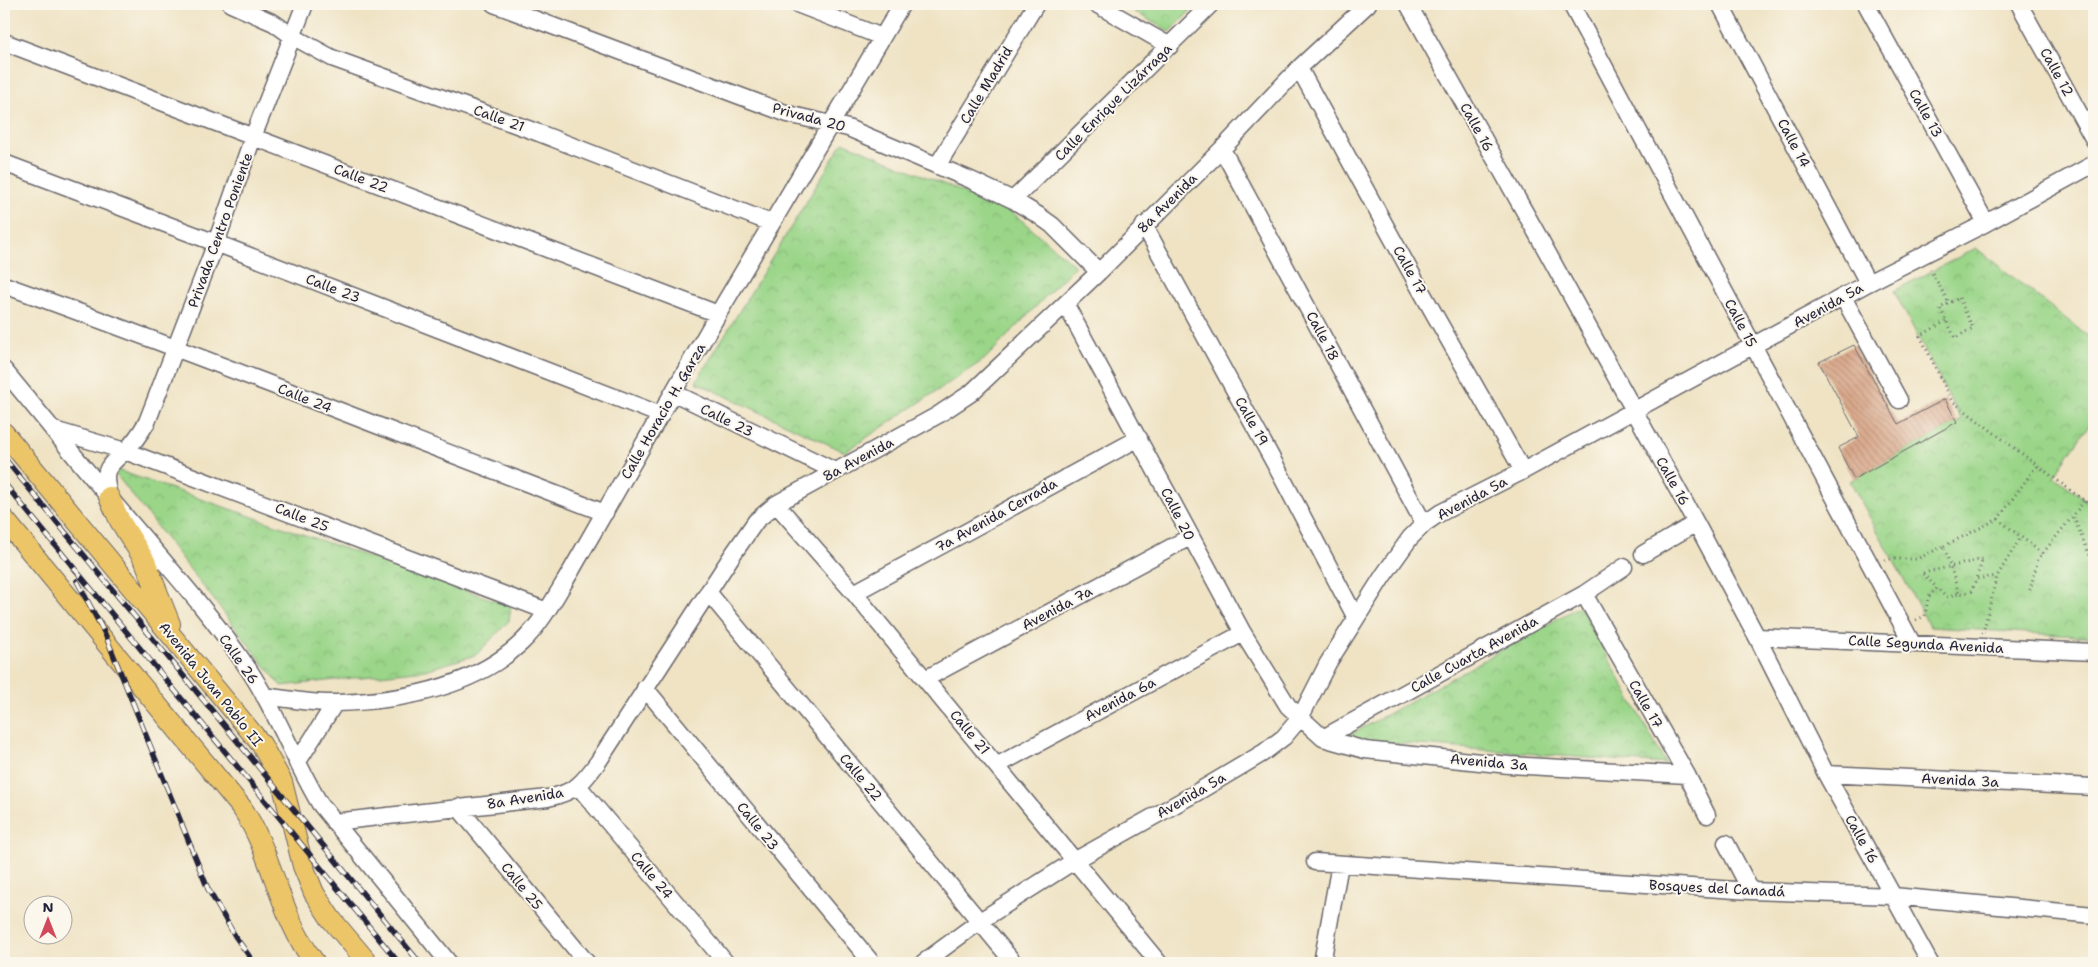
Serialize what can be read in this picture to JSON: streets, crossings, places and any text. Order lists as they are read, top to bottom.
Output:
{
  "streets": {
    "main road": ["Avenida Juan Pablo II"],
    "street": [
      "Calle 12",
      "Calle Madrid",
      "Calle Enrique Lizárraga",
      "Calle 13",
      "Privada 20",
      "Calle 21",
      "Calle 16",
      "Calle 14",
      "Calle 22",
      "8a Avenida",
      "Privada Centro Poniente",
      "Calle 17",
      "Calle 23",
      "Avenida 5a",
      "Calle 15",
      "Calle 18",
      "Calle 24",
      "Calle Horacio H. Garza",
      "Calle 19",
      "Calle 20",
      "7a Avenida Cerrada",
      "Calle 25",
      "Avenida 7a",
      "Calle Segunda Avenida",
      "Calle Cuarta Avenida",
      "Calle 26",
      "Avenida 6a",
      "Avenida 3a",
      "Bosques del Canadá"
    ]
  },
  "crossings": [
    ["Calle Madrid", "Privada 20"],
    ["Calle Enrique Lizárraga", "Privada 20"],
    ["Calle 13", "Avenida 5a"],
    ["Privada 20", "8a Avenida"],
    ["Privada 20", "Calle Horacio H. Garza"],
    ["Calle 21", "8a Avenida"],
    ["Calle 21", "Privada Centro Poniente"],
    ["Calle 21", "Avenida 5a"],
    ["Calle 21", "Calle Horacio H. Garza"],
    ["Calle 21", "7a Avenida Cerrada"],
    ["Calle 21", "Avenida 7a"],
    ["Calle 21", "Avenida 6a"],
    ["Calle 16", "Avenida 5a"],
    ["Calle 16", "Calle Segunda Avenida"],
    ["Calle 16", "Avenida 3a"],
    ["Calle 16", "Bosques del Canadá"],
    ["Calle 14", "Avenida 5a"],
    ["Calle 22", "8a Avenida"],
    ["Calle 22", "Privada Centro Poniente"],
    ["Calle 22", "Avenida 5a"],
    ["Calle 22", "Calle Horacio H. Garza"],
    ["8a Avenida", "Calle 17"],
    ["8a Avenida", "Calle 23"],
    ["8a Avenida", "Calle 18"],
    ["8a Avenida", "Calle 24"],
    ["8a Avenida", "Calle 19"],
    ["8a Avenida", "Calle 20"],
    ["8a Avenida", "Calle 25"],
    ["8a Avenida", "Calle 26"],
    ["Privada Centro Poniente", "Calle 23"],
    ["Privada Centro Poniente", "Calle 24"],
    ["Privada Centro Poniente", "Calle 25"],
    ["Privada Centro Poniente", "Calle 26"],
    ["Calle 17", "Avenida 5a"],
    ["Calle 17", "Calle Cuarta Avenida"],
    ["Calle 17", "Avenida 3a"],
    ["Calle 23", "Calle Horacio H. Garza"],
    ["Avenida 5a", "Calle 15"],
    ["Avenida 5a", "Calle 18"],
    ["Avenida 5a", "Calle 19"],
    ["Avenida 5a", "Calle 20"],
    ["Avenida 5a", "Avenida 3a"],
    ["Calle 15", "Calle Segunda Avenida"],
    ["Calle 24", "Calle Horacio H. Garza"],
    ["Calle Horacio H. Garza", "Calle 25"],
    ["Calle Horacio H. Garza", "Calle 26"],
    ["Calle 20", "7a Avenida Cerrada"],
    ["Calle 20", "Avenida 7a"],
    ["Calle 20", "Avenida 6a"],
    ["Calle 20", "Avenida 3a"],
    ["Calle 25", "Calle 26"],
    ["Calle Cuarta Avenida", "Avenida 3a"]
  ],
  "north": "top"
}
